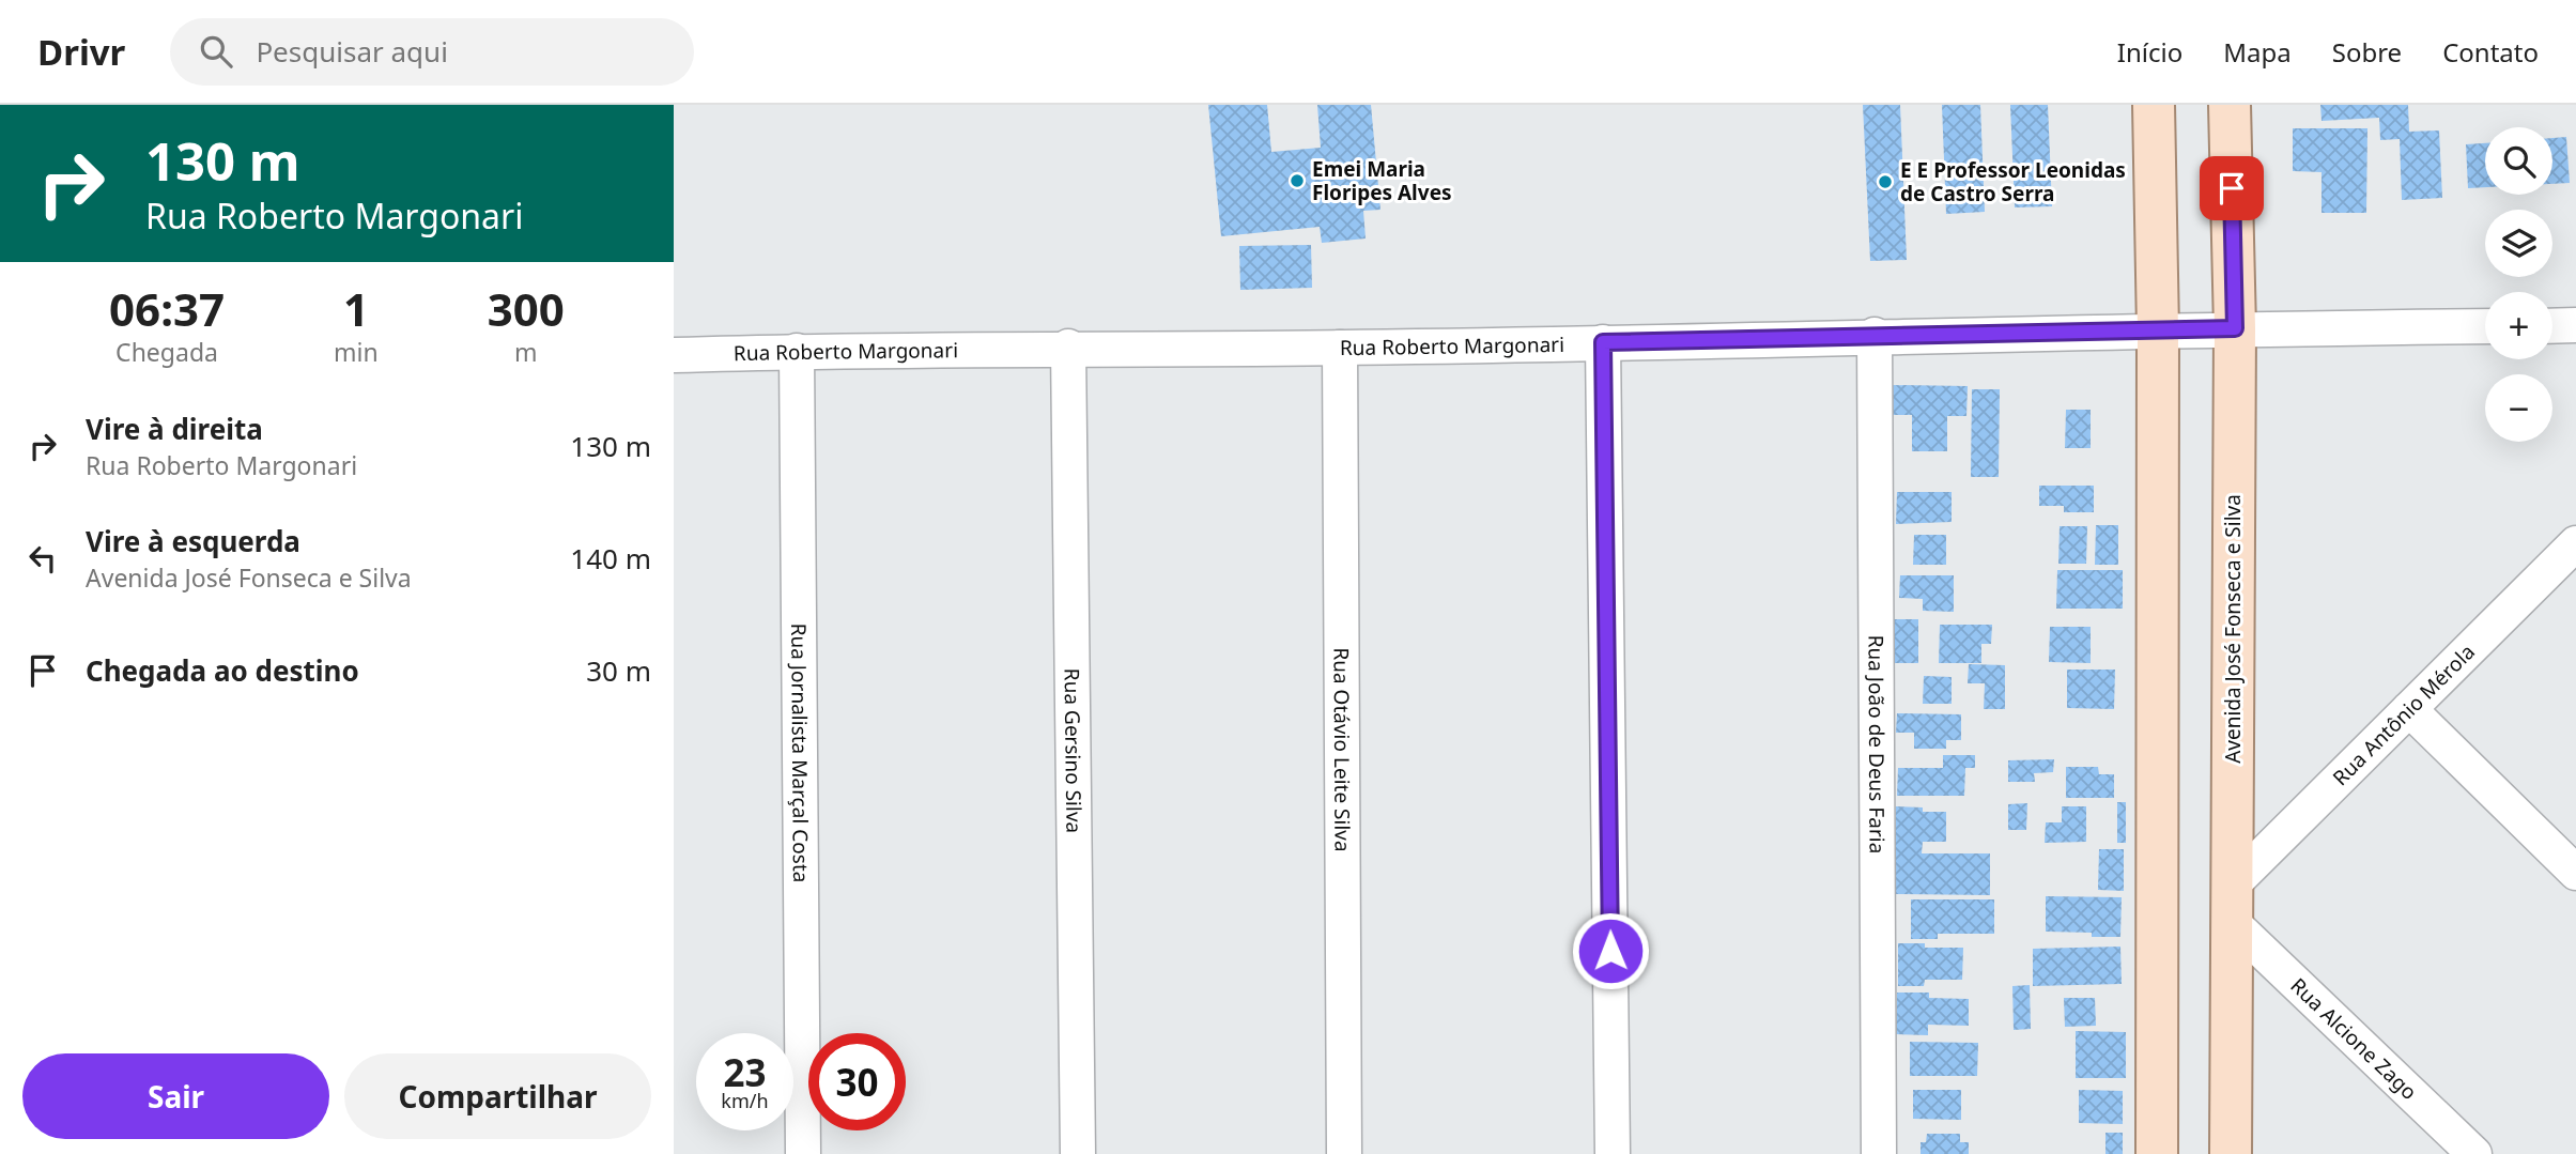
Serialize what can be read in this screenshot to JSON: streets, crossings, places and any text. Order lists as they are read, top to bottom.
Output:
{
  "streets": {
    "main road": ["Avenida José Fonseca e Silva"],
    "street": [
      "Rua Roberto Margonari",
      "Rua Antônio Mérola",
      "Rua João de Deus Faria",
      "Rua Gersino Silva",
      "Rua Otávio Leite Silva",
      "Rua Jornalista Marçal Costa",
      "Rua Alcione Zago"
    ]
  },
  "crossings": [
    ["Rua Roberto Margonari", "Avenida José Fonseca e Silva"],
    ["Rua Roberto Margonari", "Rua João de Deus Faria"],
    ["Rua Roberto Margonari", "Rua Gersino Silva"],
    ["Rua Roberto Margonari", "Rua Otávio Leite Silva"],
    ["Rua Roberto Margonari", "Rua Jornalista Marçal Costa"],
    ["Avenida José Fonseca e Silva", "Rua Antônio Mérola"],
    ["Avenida José Fonseca e Silva", "Rua Alcione Zago"],
    ["Rua Antônio Mérola", "Rua Alcione Zago"]
  ],
  "places": ["Emei Maria Floripes Alves", "E E Professor Leonidas de Castro Serra"],
  "page": {
    "header": "Drivr",
    "search": "Pesquisar aqui",
    "nav": [
      "Início",
      "Mapa",
      "Sobre",
      "Contato"
    ],
    "turn": ["130 m", "Rua Roberto Margonari"],
    "map_buttons": ["+", "−"],
    "eta": [
      "06:37",
      "Chegada",
      "1",
      "min",
      "300",
      "m"
    ],
    "list": [
      {
        "name": "Vire à direita",
        "note": "Rua Roberto Margonari",
        "value": "130 m"
      },
      {
        "name": "Vire à esquerda",
        "note": "Avenida José Fonseca e Silva",
        "value": "140 m"
      },
      {
        "name": "Chegada ao destino",
        "value": "30 m"
      }
    ],
    "speed": "23 km/h",
    "limit": "30",
    "buttons": ["Sair", "Compartilhar"]
  }
}
